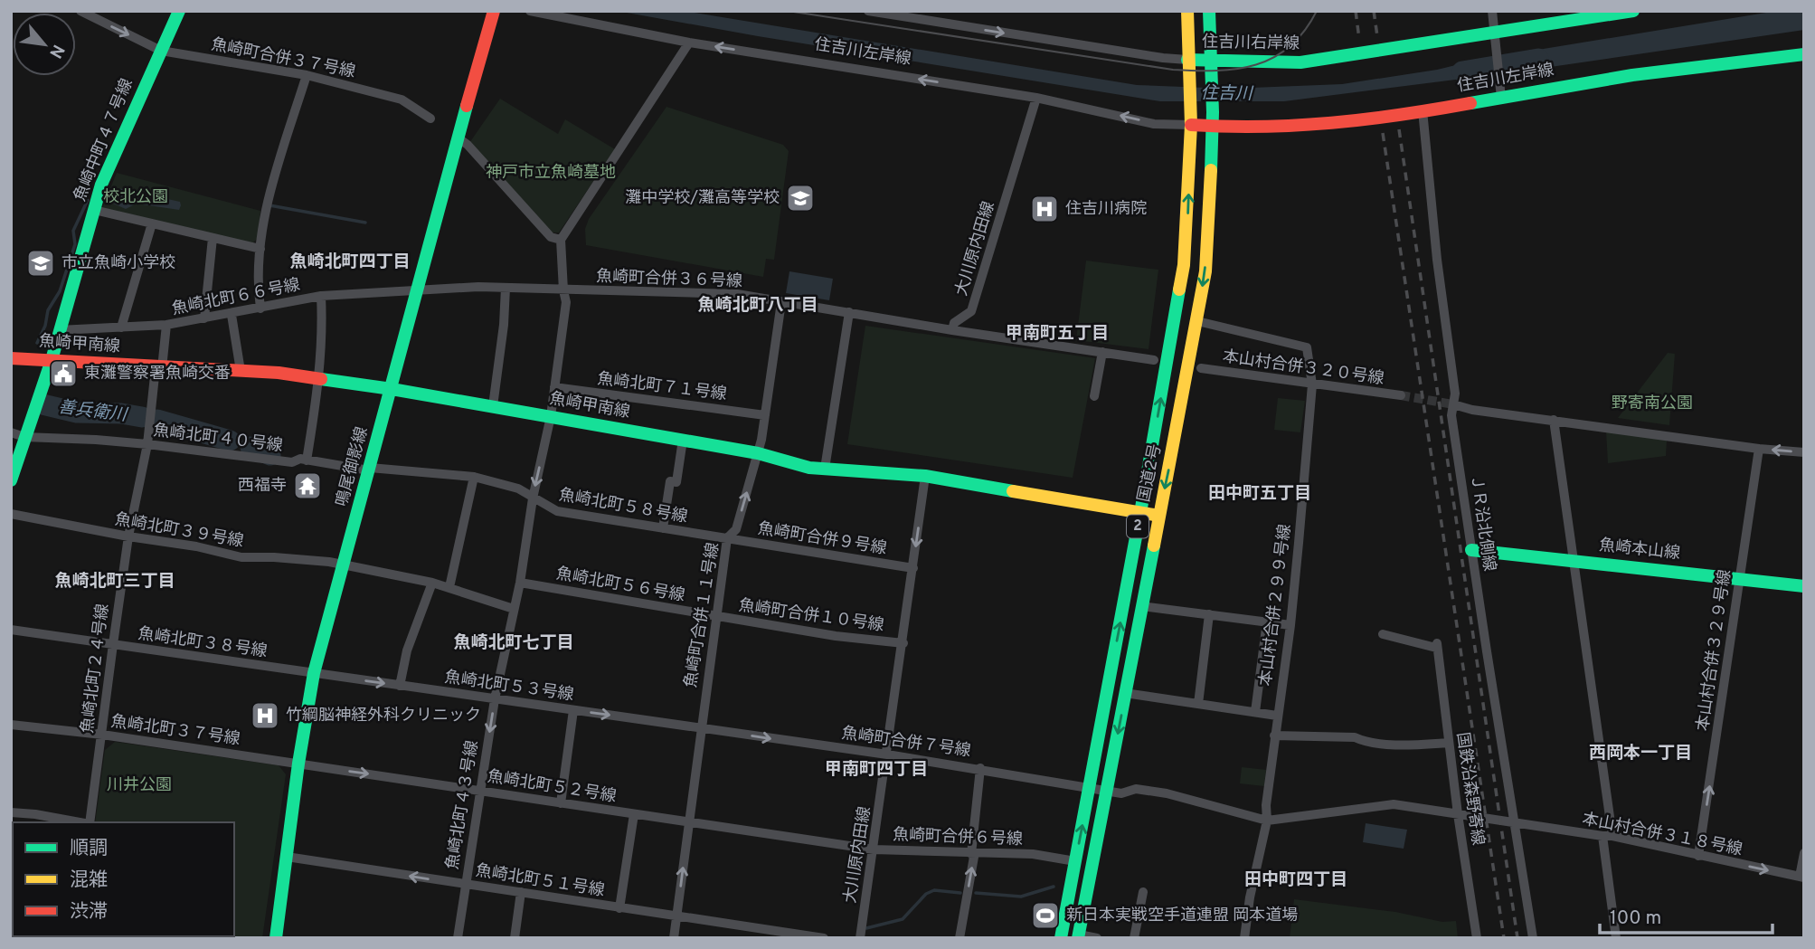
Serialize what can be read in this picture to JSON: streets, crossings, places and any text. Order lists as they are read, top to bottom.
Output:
{
  "streets": {
    "main road": [
      "住吉川右岸線",
      "住吉川左岸線",
      "魚崎中町４７号線",
      "魚崎甲南線",
      "鳴尾御影線",
      "国道2号",
      "2",
      "魚崎本山線"
    ],
    "street": [
      "魚崎町合併３７号線",
      "大川原内田線",
      "魚崎町合併３６号線",
      "魚崎北町６６号線",
      "本山村合併３２０号線",
      "魚崎北町７１号線",
      "魚崎北町４０号線",
      "魚崎北町５８号線",
      "ＪＲ沿北側線",
      "魚崎北町３９号線",
      "魚崎町合併９号線",
      "魚崎北町５６号線",
      "本山村合併２９９号線",
      "魚崎町合併１１号線",
      "魚崎町合併１０号線",
      "魚崎北町３８号線",
      "本山村合併３２９号線",
      "魚崎北町２４号線",
      "魚崎北町５３号線",
      "魚崎北町３７号線",
      "魚崎町合併７号線",
      "魚崎北町５２号線",
      "国鉄沿森野寄線",
      "魚崎北町４３号線",
      "本山村合併３１８号線",
      "魚崎町合併６号線",
      "魚崎北町５１号線"
    ]
  },
  "crossings": [
    ["住吉川右岸線", "国道2号"],
    ["住吉川左岸線", "大川原内田線"],
    ["住吉川左岸線", "国道2号"],
    ["住吉川左岸線", "ＪＲ沿北側線"],
    ["魚崎町合併３７号線", "魚崎中町４７号線"],
    ["魚崎中町４７号線", "魚崎北町６６号線"],
    ["魚崎中町４７号線", "魚崎甲南線"],
    ["魚崎中町４７号線", "魚崎北町４０号線"],
    ["大川原内田線", "魚崎甲南線"],
    ["大川原内田線", "魚崎町合併９号線"],
    ["大川原内田線", "魚崎町合併１０号線"],
    ["大川原内田線", "魚崎町合併７号線"],
    ["大川原内田線", "魚崎町合併６号線"],
    ["魚崎町合併３６号線", "魚崎北町６６号線"],
    ["魚崎町合併３６号線", "魚崎町合併１１号線"],
    ["魚崎町合併３６号線", "魚崎北町４３号線"],
    ["魚崎北町６６号線", "鳴尾御影線"],
    ["魚崎北町６６号線", "魚崎北町２４号線"],
    ["魚崎甲南線", "鳴尾御影線"],
    ["魚崎甲南線", "国道2号"],
    ["魚崎甲南線", "魚崎町合併１１号線"],
    ["魚崎甲南線", "魚崎北町２４号線"],
    ["魚崎甲南線", "魚崎北町４３号線"],
    ["本山村合併３２０号線", "本山村合併２９９号線"],
    ["魚崎北町７１号線", "魚崎町合併１１号線"],
    ["魚崎北町７１号線", "魚崎北町４３号線"],
    ["魚崎北町４０号線", "鳴尾御影線"],
    ["魚崎北町４０号線", "魚崎北町５８号線"],
    ["魚崎北町４０号線", "魚崎北町２４号線"],
    ["鳴尾御影線", "魚崎北町５８号線"],
    ["鳴尾御影線", "魚崎北町３９号線"],
    ["鳴尾御影線", "魚崎北町３８号線"],
    ["鳴尾御影線", "魚崎北町５３号線"],
    ["鳴尾御影線", "魚崎北町３７号線"],
    ["鳴尾御影線", "魚崎北町５２号線"],
    ["鳴尾御影線", "魚崎北町５１号線"],
    ["国道2号", "本山村合併２９９号線"],
    ["国道2号", "魚崎町合併７号線"],
    ["国道2号", "魚崎町合併６号線"],
    ["魚崎北町５８号線", "魚崎町合併９号線"],
    ["魚崎北町５８号線", "魚崎町合併１１号線"],
    ["魚崎北町５８号線", "魚崎北町４３号線"],
    ["ＪＲ沿北側線", "魚崎本山線"],
    ["ＪＲ沿北側線", "本山村合併３１８号線"],
    ["魚崎北町３９号線", "魚崎北町２４号線"],
    ["魚崎北町３９号線", "魚崎北町４３号線"],
    ["魚崎町合併９号線", "魚崎町合併１１号線"],
    ["魚崎本山線", "本山村合併３２９号線"],
    ["魚崎北町５６号線", "魚崎町合併１１号線"],
    ["魚崎北町５６号線", "魚崎町合併１０号線"],
    ["魚崎北町５６号線", "魚崎北町４３号線"],
    ["本山村合併２９９号線", "魚崎町合併７号線"],
    ["本山村合併２９９号線", "本山村合併３１８号線"],
    ["魚崎町合併１１号線", "魚崎町合併１０号線"],
    ["魚崎町合併１１号線", "魚崎北町５３号線"],
    ["魚崎町合併１１号線", "魚崎町合併７号線"],
    ["魚崎町合併１１号線", "魚崎北町５２号線"],
    ["魚崎町合併１１号線", "魚崎町合併６号線"],
    ["魚崎町合併１１号線", "魚崎北町５１号線"],
    ["魚崎北町３８号線", "魚崎北町２４号線"],
    ["魚崎北町３８号線", "魚崎北町５３号線"],
    ["本山村合併３２９号線", "本山村合併３１８号線"],
    ["魚崎北町２４号線", "魚崎北町３７号線"],
    ["魚崎北町５３号線", "魚崎町合併７号線"],
    ["魚崎北町５３号線", "魚崎北町４３号線"],
    ["魚崎北町３７号線", "魚崎北町５２号線"],
    ["魚崎町合併７号線", "本山村合併３１８号線"],
    ["魚崎北町５２号線", "魚崎北町４３号線"],
    ["魚崎北町５２号線", "魚崎町合併６号線"],
    ["国鉄沿森野寄線", "本山村合併３１８号線"],
    ["魚崎北町４３号線", "魚崎北町５１号線"]
  ],
  "one_way": [
    "住吉川右岸線",
    "住吉川左岸線",
    "本山村合併３２９号線",
    "魚崎北町５３号線",
    "魚崎北町５２号線"
  ],
  "districts": [
    "魚崎北町四丁目",
    "魚崎北町八丁目",
    "甲南町五丁目",
    "田中町五丁目",
    "魚崎北町三丁目",
    "魚崎北町七丁目",
    "西岡本一丁目",
    "甲南町四丁目",
    "田中町四丁目"
  ],
  "water": ["住吉川", "善兵衛川"],
  "parks": [
    "神戸市立魚崎墓地",
    "校北公園",
    "野寄南公園",
    "川井公園"
  ],
  "places": {
    "school or university": ["灘中学校/灘高等学校", "市立魚崎小学校"],
    "hospital": ["住吉川病院", "竹綱脳神経外科クリニック"],
    "public building": ["東灘警察署魚崎交番"],
    "temple": ["西福寺"],
    "sports": ["新日本実戦空手道連盟 岡本道場"]
  },
  "legend": ["順調", "混雑", "渋滞"],
  "scale_bar": "100 m",
  "north": "bottom right"
}
